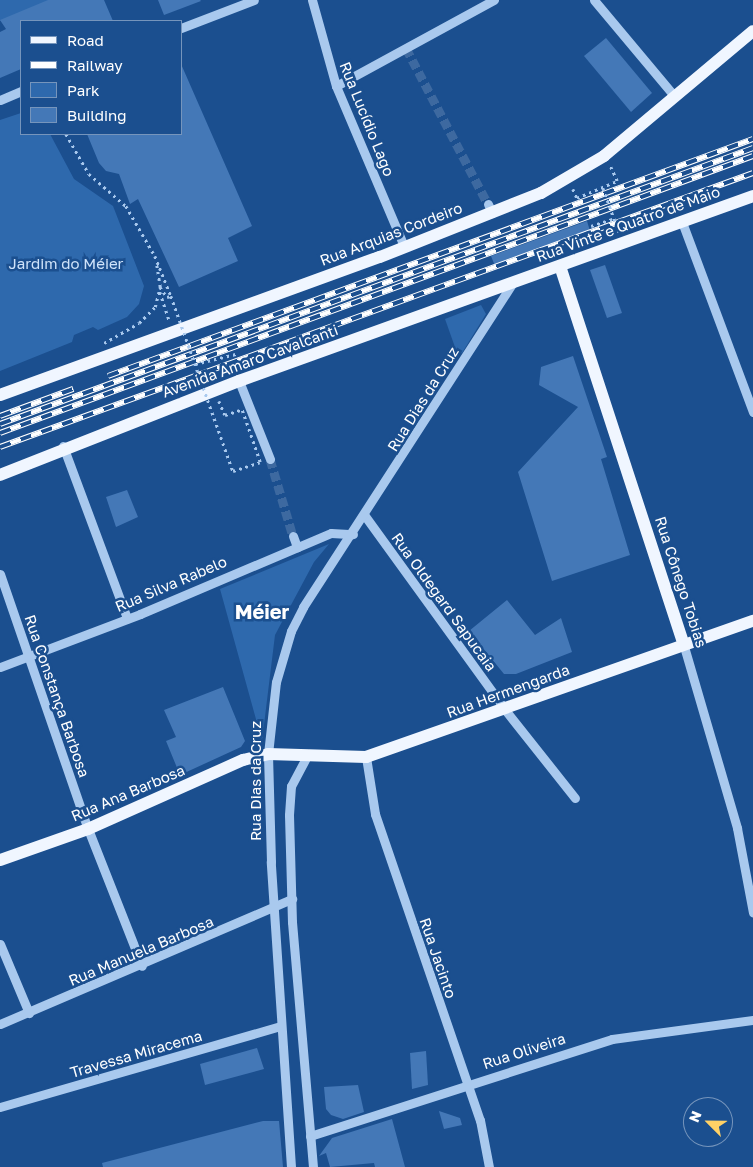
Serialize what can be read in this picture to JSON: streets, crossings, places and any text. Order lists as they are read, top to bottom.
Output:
{
  "streets": {
    "main road": [
      "Rua Vinte e Quatro de Maio",
      "Rua Arquias Cordeiro",
      "Avenida Amaro Cavalcanti",
      "Rua Cônego Tobias",
      "Rua Hermengarda",
      "Rua Ana Barbosa"
    ],
    "street": [
      "Rua Lucídio Lago",
      "Rua Dias da Cruz",
      "Rua Silva Rabelo",
      "Rua Oldegard Sapucaia",
      "Rua Constança Barbosa",
      "Rua Manuela Barbosa",
      "Rua Jacinto",
      "Rua Oliveira",
      "Travessa Miracema"
    ]
  },
  "crossings": [
    ["Rua Lucídio Lago", "Rua Arquias Cordeiro"],
    ["Rua Vinte e Quatro de Maio", "Avenida Amaro Cavalcanti"],
    ["Rua Vinte e Quatro de Maio", "Rua Dias da Cruz"],
    ["Rua Vinte e Quatro de Maio", "Rua Cônego Tobias"],
    ["Avenida Amaro Cavalcanti", "Rua Dias da Cruz"],
    ["Rua Dias da Cruz", "Rua Silva Rabelo"],
    ["Rua Dias da Cruz", "Rua Oldegard Sapucaia"],
    ["Rua Dias da Cruz", "Rua Hermengarda"],
    ["Rua Dias da Cruz", "Rua Ana Barbosa"],
    ["Rua Dias da Cruz", "Rua Manuela Barbosa"],
    ["Rua Dias da Cruz", "Travessa Miracema"],
    ["Rua Cônego Tobias", "Rua Hermengarda"],
    ["Rua Silva Rabelo", "Rua Constança Barbosa"],
    ["Rua Oldegard Sapucaia", "Rua Hermengarda"],
    ["Rua Hermengarda", "Rua Ana Barbosa"],
    ["Rua Hermengarda", "Rua Jacinto"],
    ["Rua Constança Barbosa", "Rua Ana Barbosa"],
    ["Rua Constança Barbosa", "Rua Manuela Barbosa"],
    ["Rua Jacinto", "Rua Oliveira"]
  ],
  "districts": ["Méier"],
  "parks": ["Jardim do Méier"],
  "legend": [
    "Road",
    "Railway",
    "Park",
    "Building"
  ],
  "north": "top left"
}
